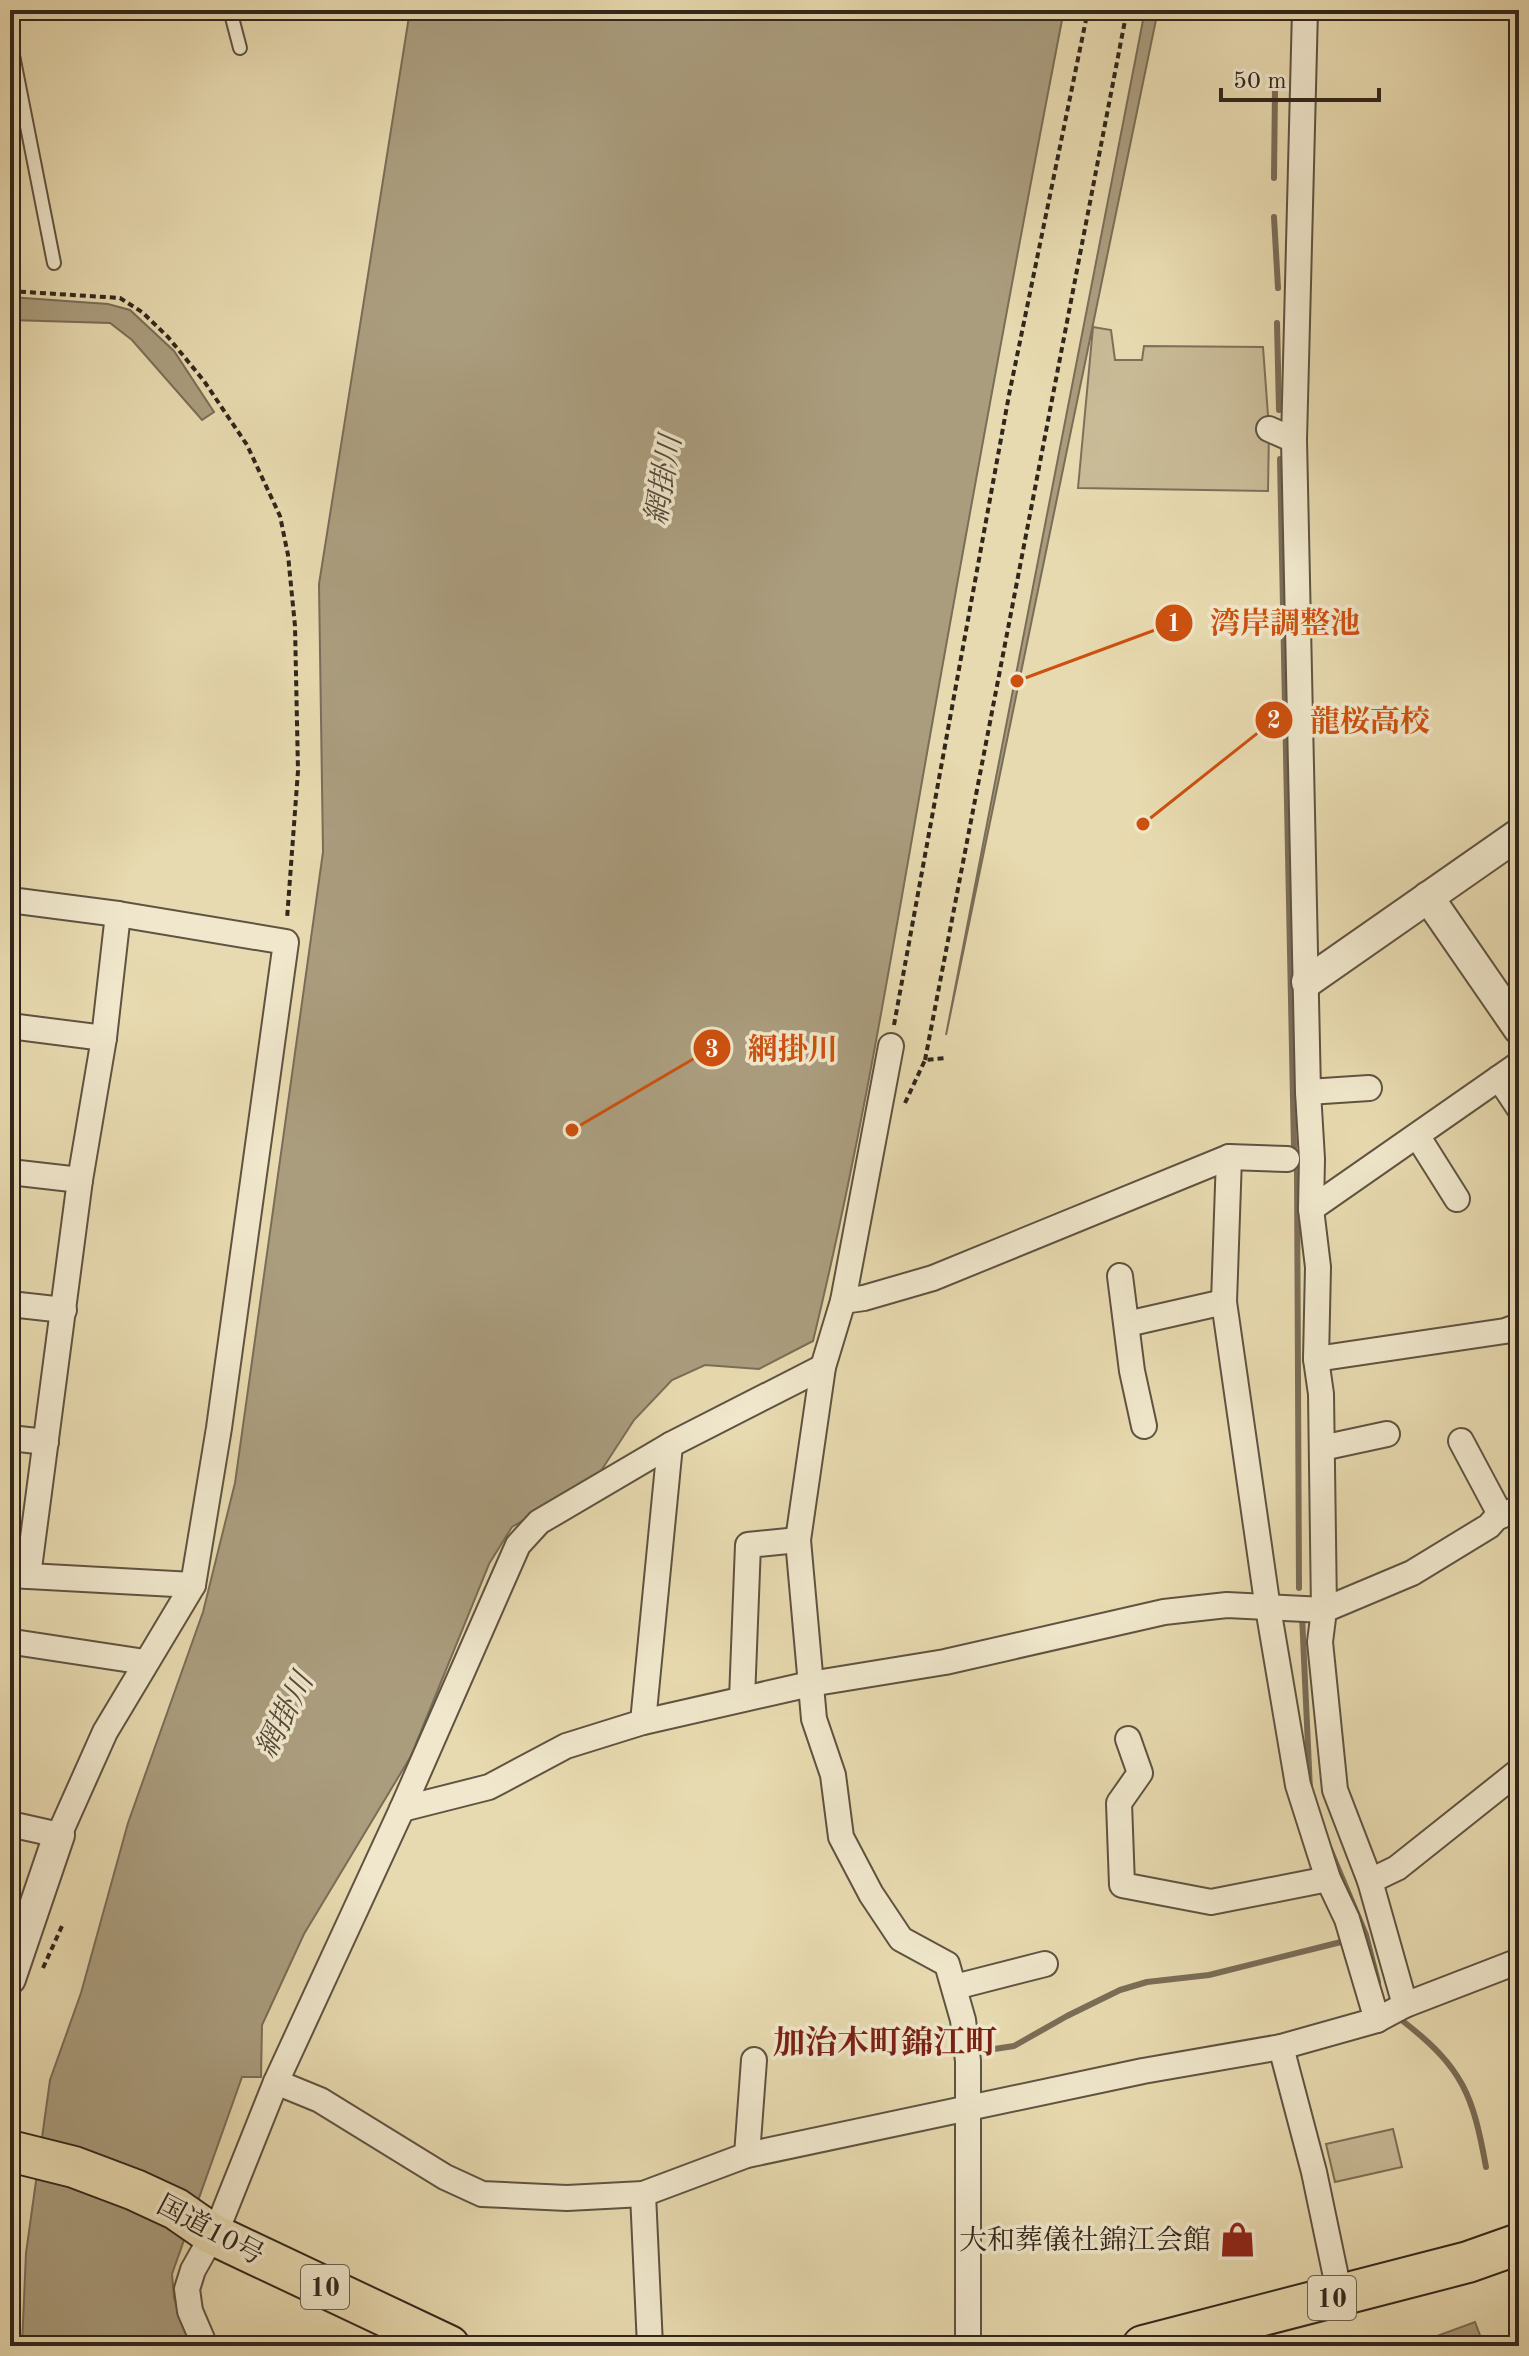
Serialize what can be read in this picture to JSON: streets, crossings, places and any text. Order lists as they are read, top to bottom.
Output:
{
  "streets": {
    "highway": ["国道10号", "10"]
  },
  "districts": ["加治木町錦江町"],
  "water": ["網掛川"],
  "places": {
    "other": ["湾岸調整池", "龍桜高校", "網掛川"],
    "shop": ["大和葬儀社錦江会館"]
  },
  "scale_bar": "50 m"
}
